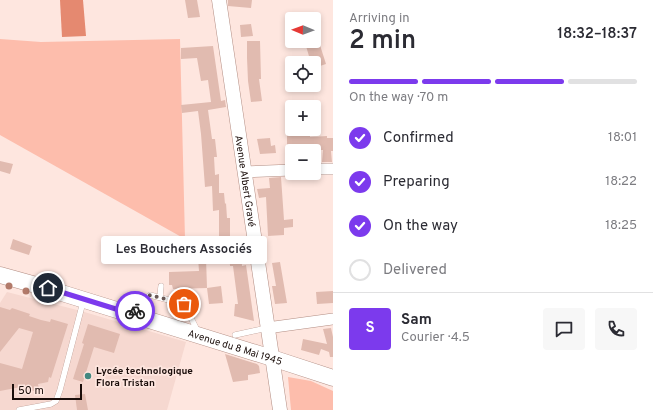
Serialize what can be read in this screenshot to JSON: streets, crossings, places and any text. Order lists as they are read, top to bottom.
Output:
{
  "streets": {
    "main road": ["Avenue du 8 Mai 1945"],
    "street": ["Avenue Albert Gravé"]
  },
  "crossings": [
    ["Avenue Albert Gravé", "Avenue du 8 Mai 1945"]
  ],
  "places": ["Les Bouchers Associés", "Lycée technologique Flora Tristan"],
  "scale_bar": "50 m",
  "north": "left",
  "page": {
    "heading": ["2 min", "Arriving in", "18:32–18:37"],
    "panel": ["Sam", "Courier · 4.5"],
    "map_buttons": ["+", "−"],
    "bar": "On the way · 70 m",
    "list": [
      ["Confirmed", "18:01"],
      ["Preparing", "18:22"],
      ["On the way", "18:25"],
      "Delivered"
    ],
    "bubble": "Les Bouchers Associés",
    "round": "S",
    "scale": "50 m"
  }
}
